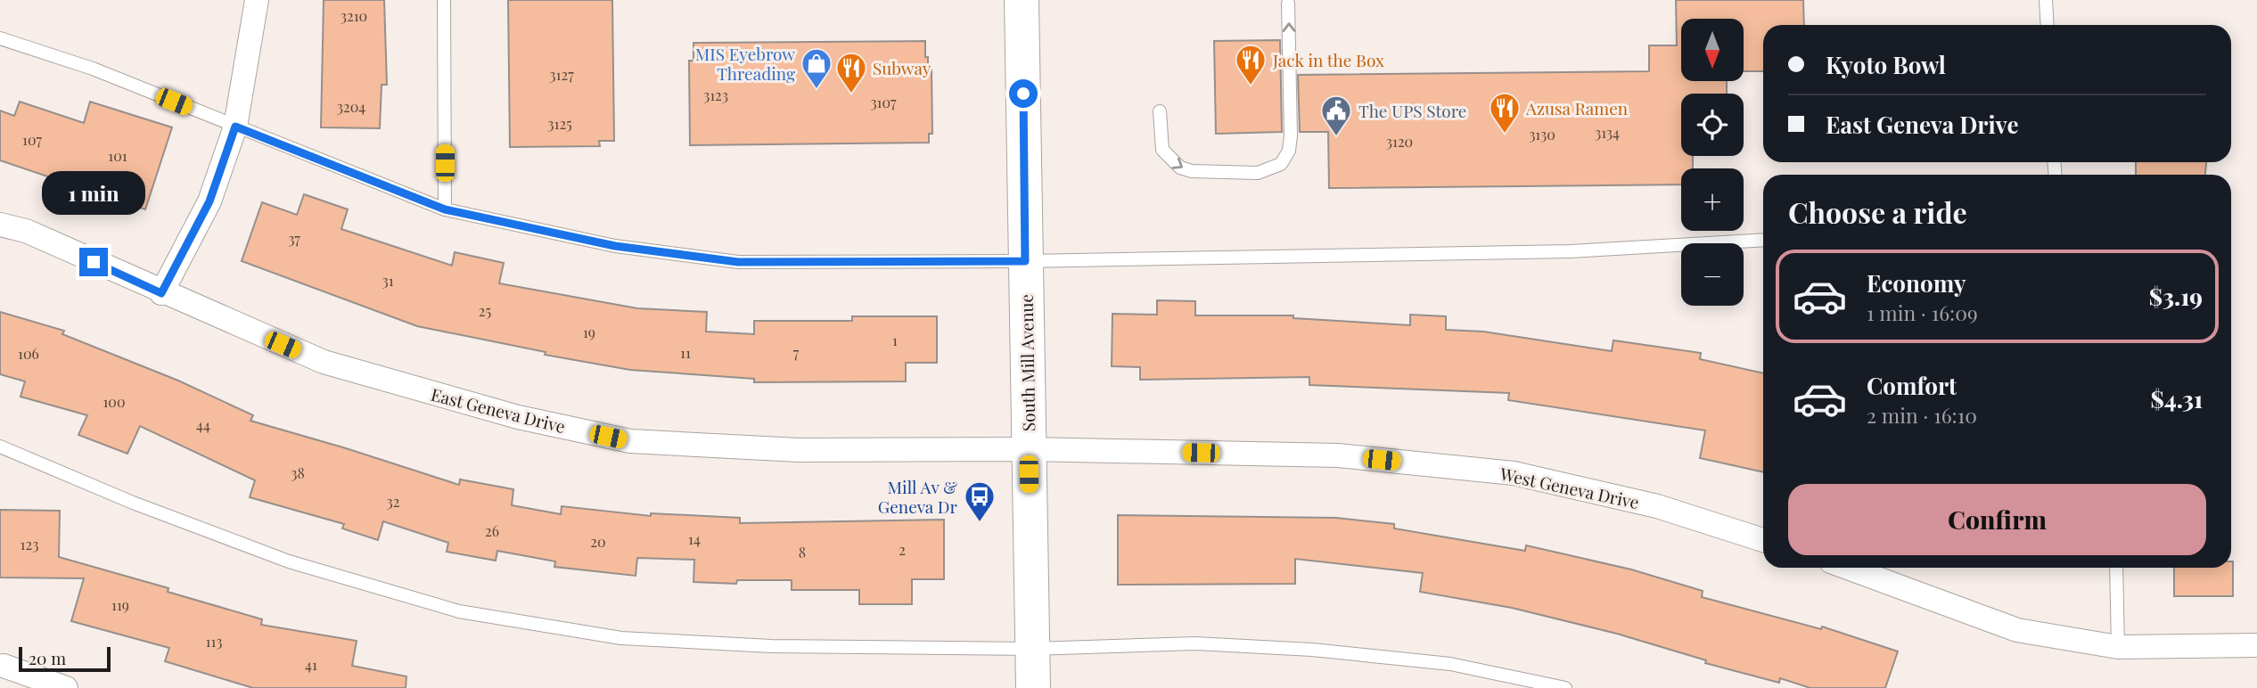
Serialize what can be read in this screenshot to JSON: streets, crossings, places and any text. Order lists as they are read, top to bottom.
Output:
{
  "streets": {
    "main road": ["South Mill Avenue"],
    "street": ["East Geneva Drive", "West Geneva Drive"]
  },
  "crossings": [
    ["South Mill Avenue", "East Geneva Drive"],
    ["South Mill Avenue", "West Geneva Drive"],
    ["East Geneva Drive", "West Geneva Drive"]
  ],
  "places": {
    "restaurant": ["Jack in the Box", "Subway", "Azusa Ramen"],
    "shop": ["MIS Eyebrow Threading"],
    "public building": ["The UPS Store"],
    "bus stop": ["Mill Av & Geneva Dr"]
  },
  "house_numbers": [
    "3210",
    "3127",
    "3123",
    "3107",
    "3204",
    "3125",
    "3134",
    "3130",
    "107",
    "3120",
    "101",
    "37",
    "31",
    "25",
    "19",
    "1",
    "11",
    "7",
    "106",
    "100",
    "44",
    "38",
    "32",
    "26",
    "14",
    "20",
    "123",
    "2",
    "8",
    "119",
    "113",
    "41"
  ],
  "scale_bar": "20 m",
  "north": "bottom",
  "page": {
    "map_buttons": ["+", "−"],
    "banner": ["Kyoto Bowl", "East Geneva Drive"],
    "bubble": "1 min",
    "heading": "Choose a ride",
    "list": [
      {
        "name": "Economy",
        "note": "1 min · 16:09",
        "value": "$3.19"
      },
      {
        "name": "Comfort",
        "note": "2 min · 16:10",
        "value": "$4.31"
      }
    ],
    "buttons": "Confirm",
    "scale": "20 m"
  }
}
